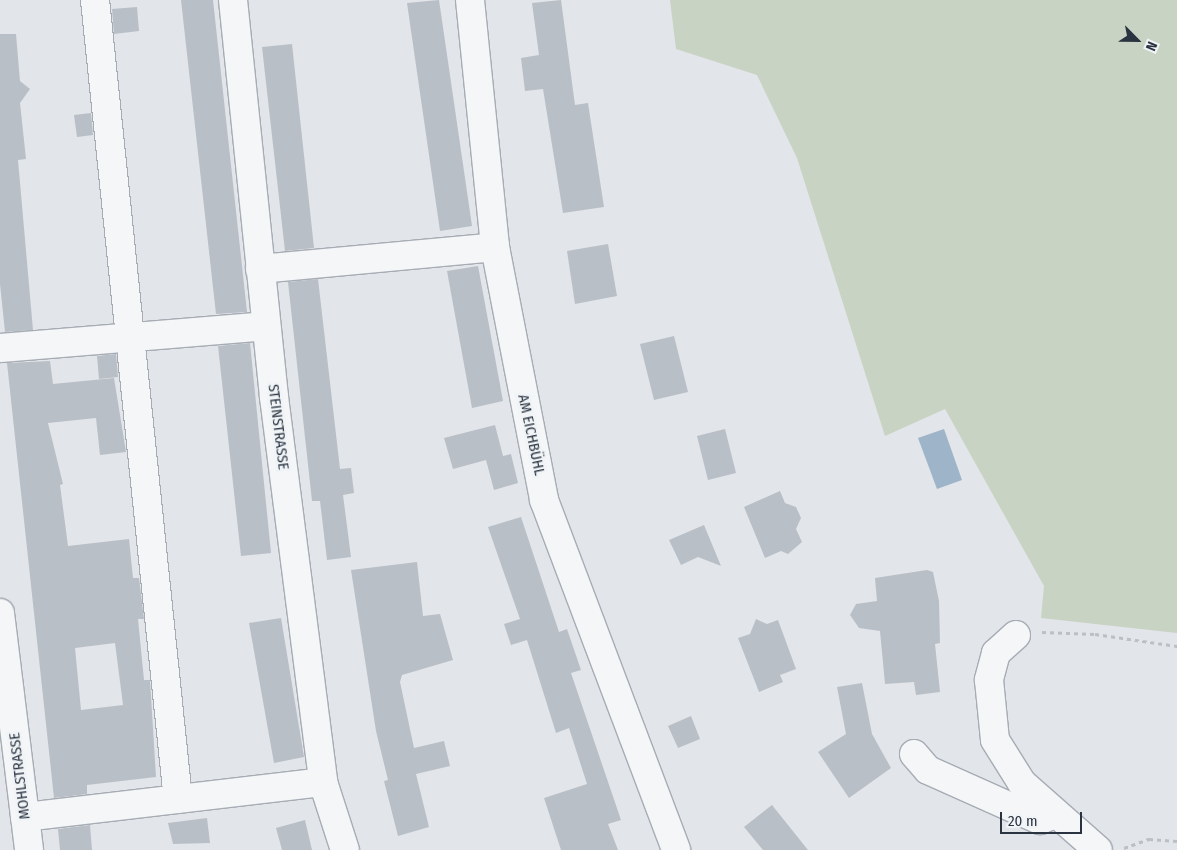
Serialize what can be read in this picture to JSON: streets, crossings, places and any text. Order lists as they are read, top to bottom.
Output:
{
  "streets": {
    "street": ["STEINSTRASSE", "AM EICHBÜHL", "MOHLSTRASSE"]
  },
  "scale_bar": "20 m",
  "north": "bottom right"
}
